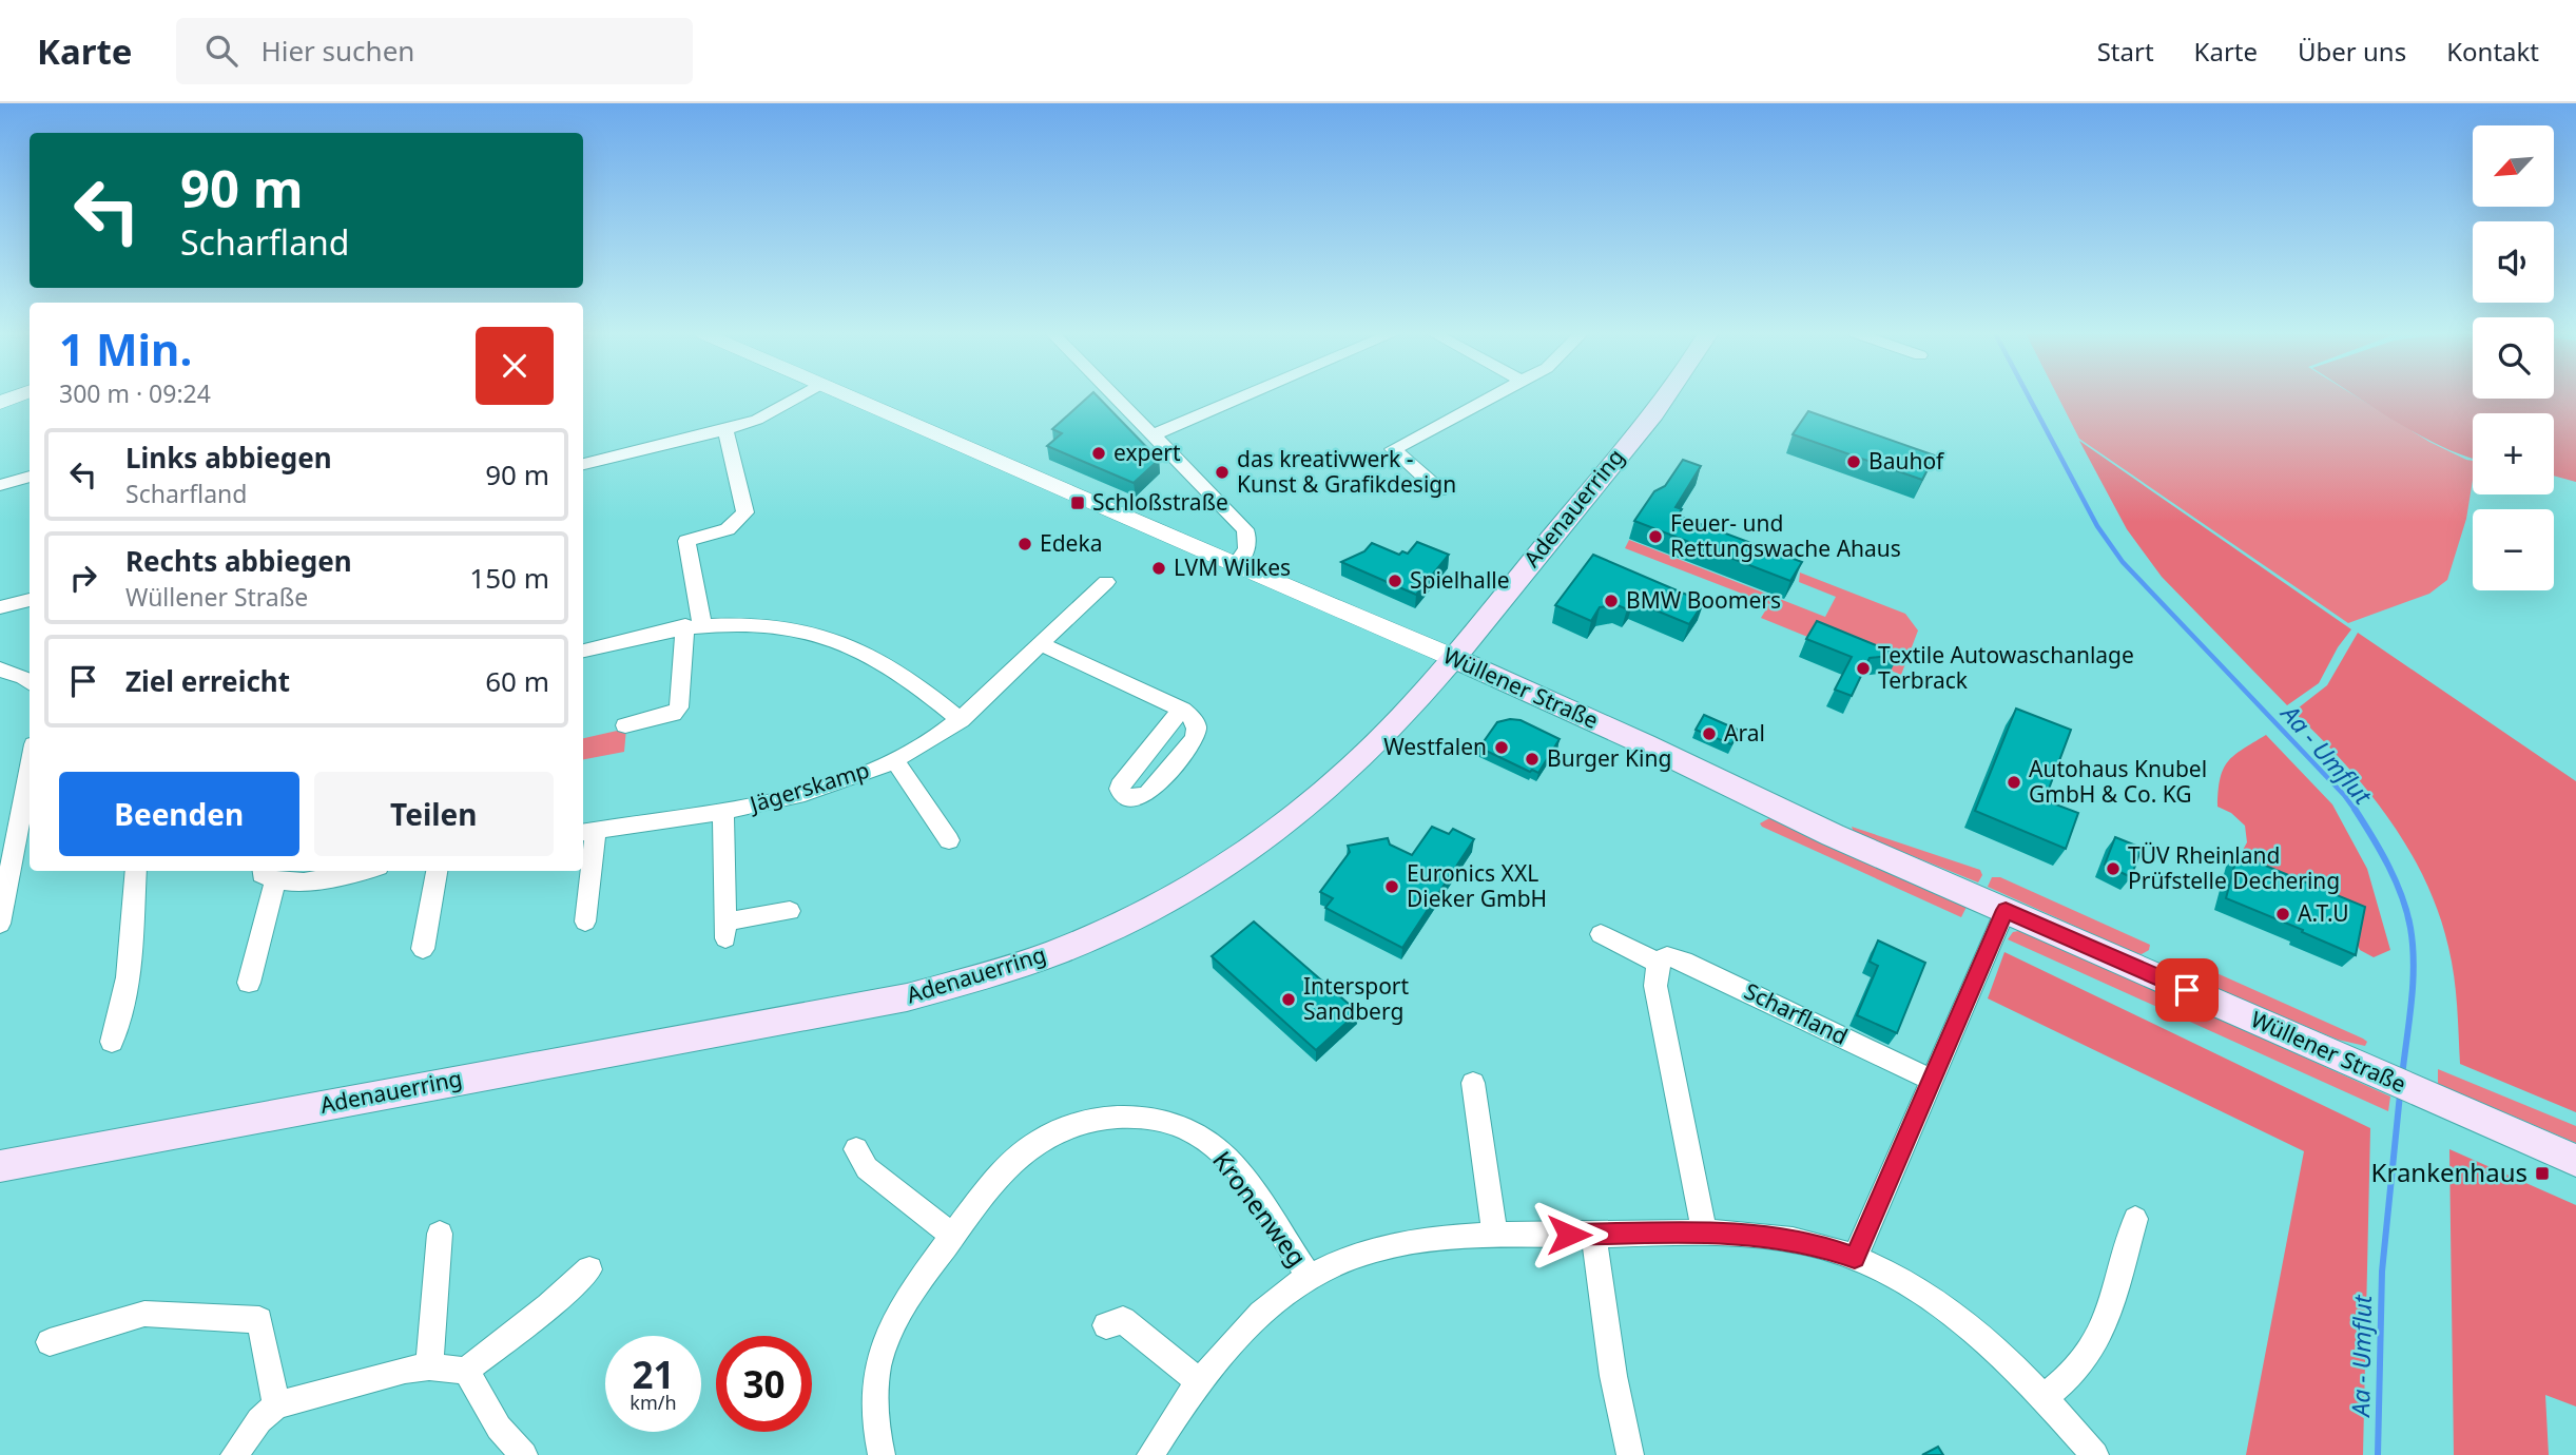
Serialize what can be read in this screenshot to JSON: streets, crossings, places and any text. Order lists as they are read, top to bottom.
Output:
{
  "streets": {
    "main road": ["Adenauerring", "Wüllener Straße"],
    "street": ["Jägerskamp", "Scharfland", "Kronenweg"]
  },
  "crossings": [
    ["Adenauerring", "Wüllener Straße"]
  ],
  "water": ["Aa - Umflut"],
  "places": {
    "other": [
      "expert",
      "Bauhof",
      "das kreativwerk - Kunst & Grafikdesign",
      "Feuer- und Rettungswache Ahaus",
      "Edeka",
      "LVM Wilkes",
      "Spielhalle",
      "BMW Boomers",
      "Textile Autowaschanlage Terbrack",
      "Aral",
      "Westfalen",
      "Burger King",
      "Autohaus Knubel GmbH & Co. KG",
      "TÜV Rheinland Prüfstelle Dechering",
      "Euronics XXL Dieker GmbH",
      "A.T.U",
      "Intersport Sandberg"
    ],
    "transit": ["Schloßstraße", "Krankenhaus"]
  },
  "north": "bottom left",
  "page": {
    "header": "Karte",
    "search": "Hier suchen",
    "nav": [
      "Start",
      "Karte",
      "Über uns",
      "Kontakt"
    ],
    "map_buttons": ["+", "−"],
    "turn": ["90 m", "Scharfland"],
    "heading": ["1 Min.", "300 m · 09:24"],
    "list": [
      {
        "name": "Links abbiegen",
        "note": "Scharfland",
        "value": "90 m"
      },
      {
        "name": "Rechts abbiegen",
        "note": "Wüllener Straße",
        "value": "150 m"
      },
      {
        "name": "Ziel erreicht",
        "value": "60 m"
      }
    ],
    "buttons": ["Beenden", "Teilen"],
    "speed": "21 km/h",
    "limit": "30"
  }
}
